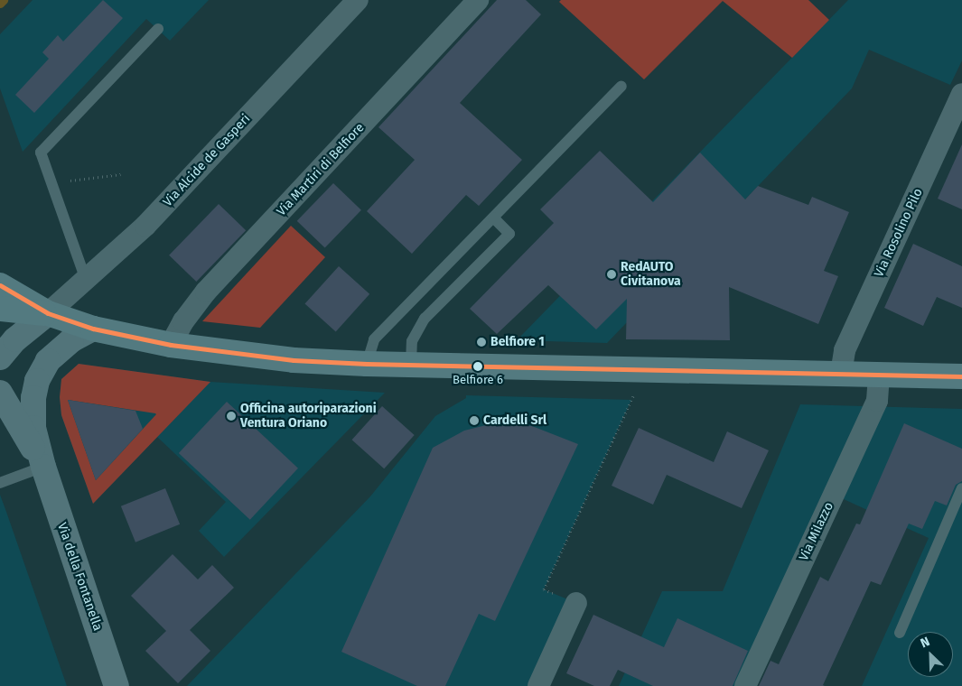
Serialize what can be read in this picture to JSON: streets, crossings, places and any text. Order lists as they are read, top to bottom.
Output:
{
  "streets": {
    "street": [
      "Via Alcide de Gasperi",
      "Via Martiri di Belfiore",
      "Via Rosolino Pilo",
      "Via Milazzo",
      "Via della Fontanella"
    ]
  },
  "places": [
    "RedAUTO Civitanova",
    "Belfiore 1",
    "Belfiore 6",
    "Officina autoriparazioni Ventura Oriano",
    "Cardelli Srl"
  ],
  "north": "top left"
}
